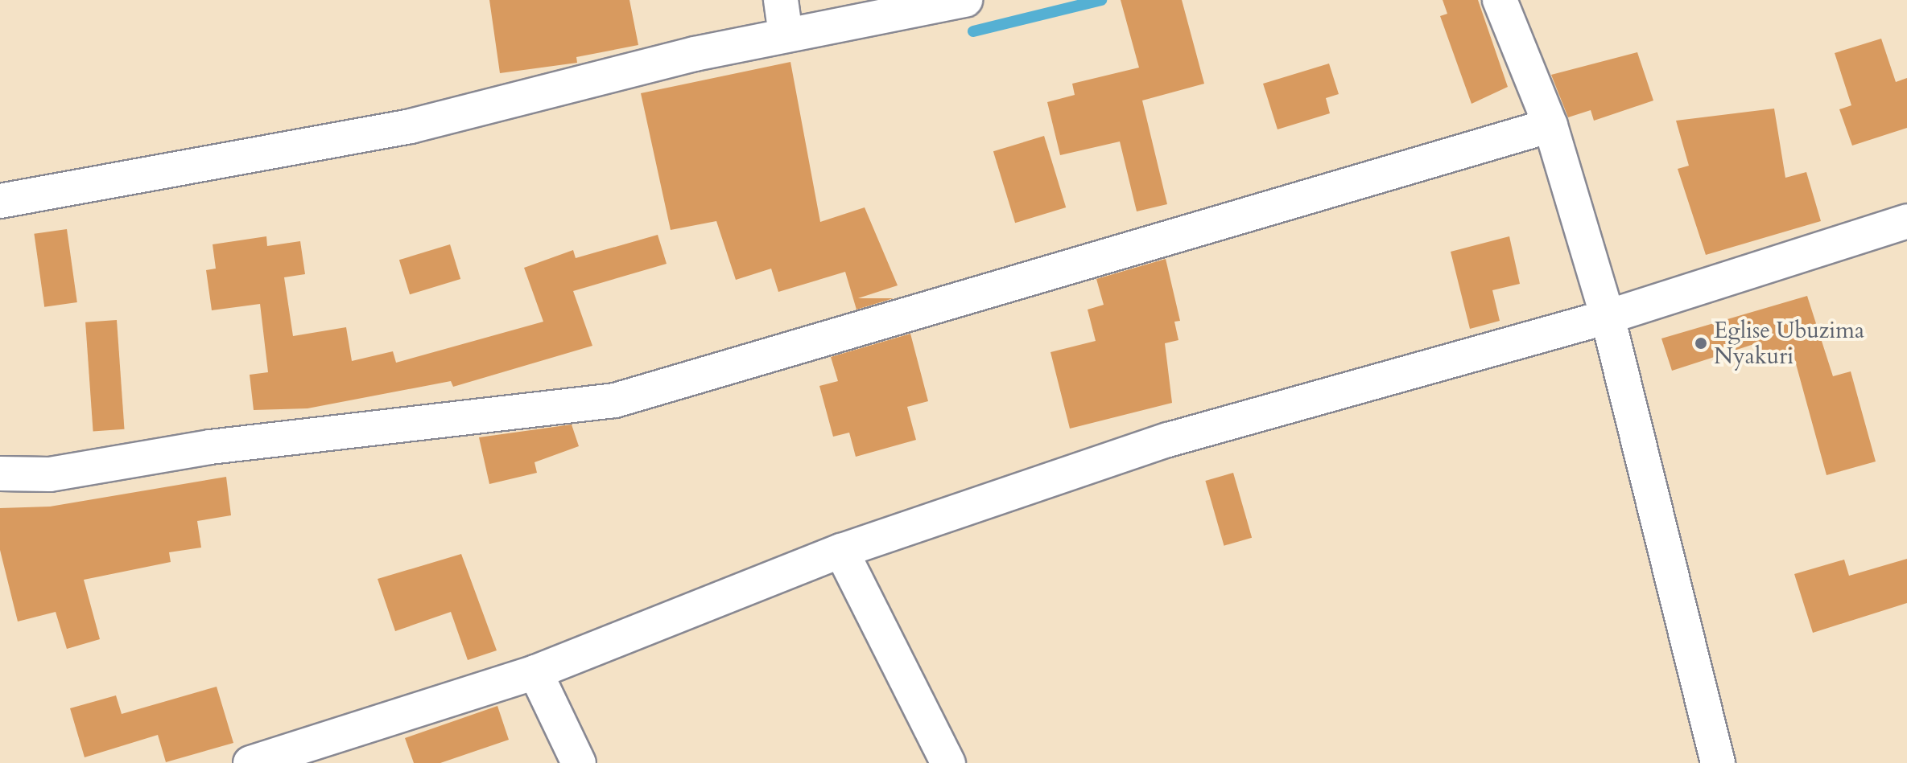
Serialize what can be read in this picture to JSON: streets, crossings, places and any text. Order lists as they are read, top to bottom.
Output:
{
  "places": ["Eglise Ubuzima Nyakuri"]
}
